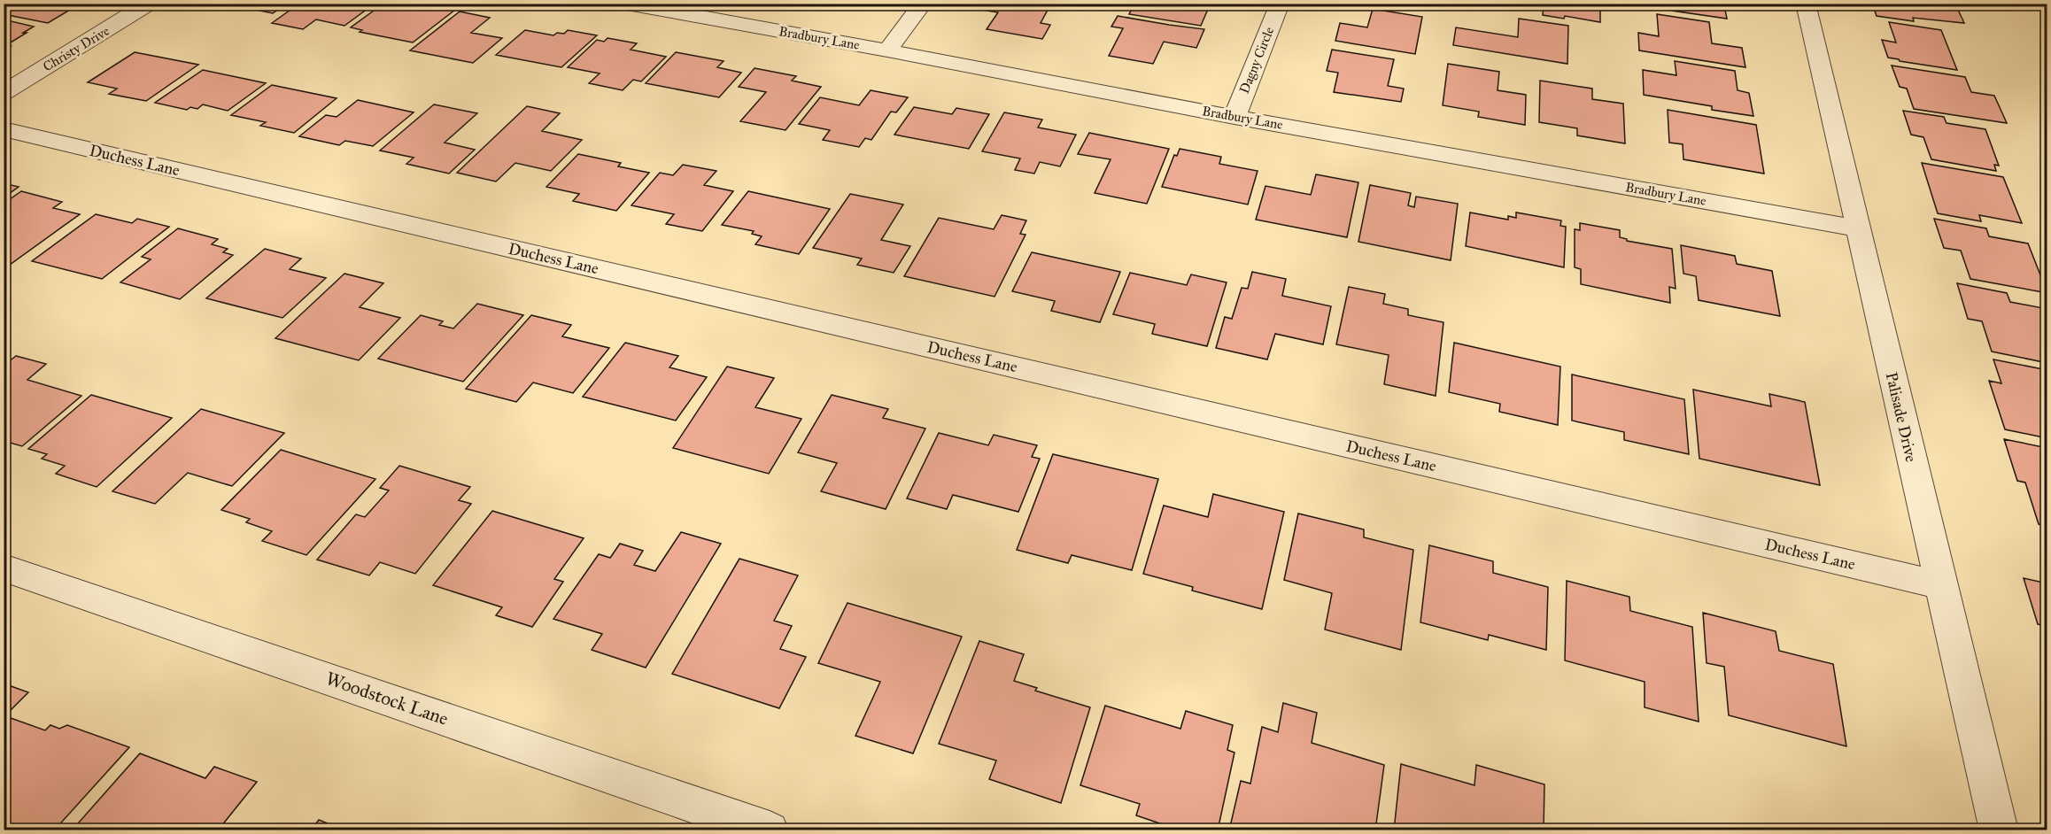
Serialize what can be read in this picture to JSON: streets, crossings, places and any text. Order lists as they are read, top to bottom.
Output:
{
  "streets": {
    "street": [
      "Bradbury Lane",
      "Christy Drive",
      "Dagny Circle",
      "Duchess Lane",
      "Palisade Drive",
      "Woodstock Lane"
    ]
  },
  "crossings": [
    ["Bradbury Lane", "Dagny Circle"],
    ["Bradbury Lane", "Palisade Drive"],
    ["Duchess Lane", "Palisade Drive"]
  ]
}
